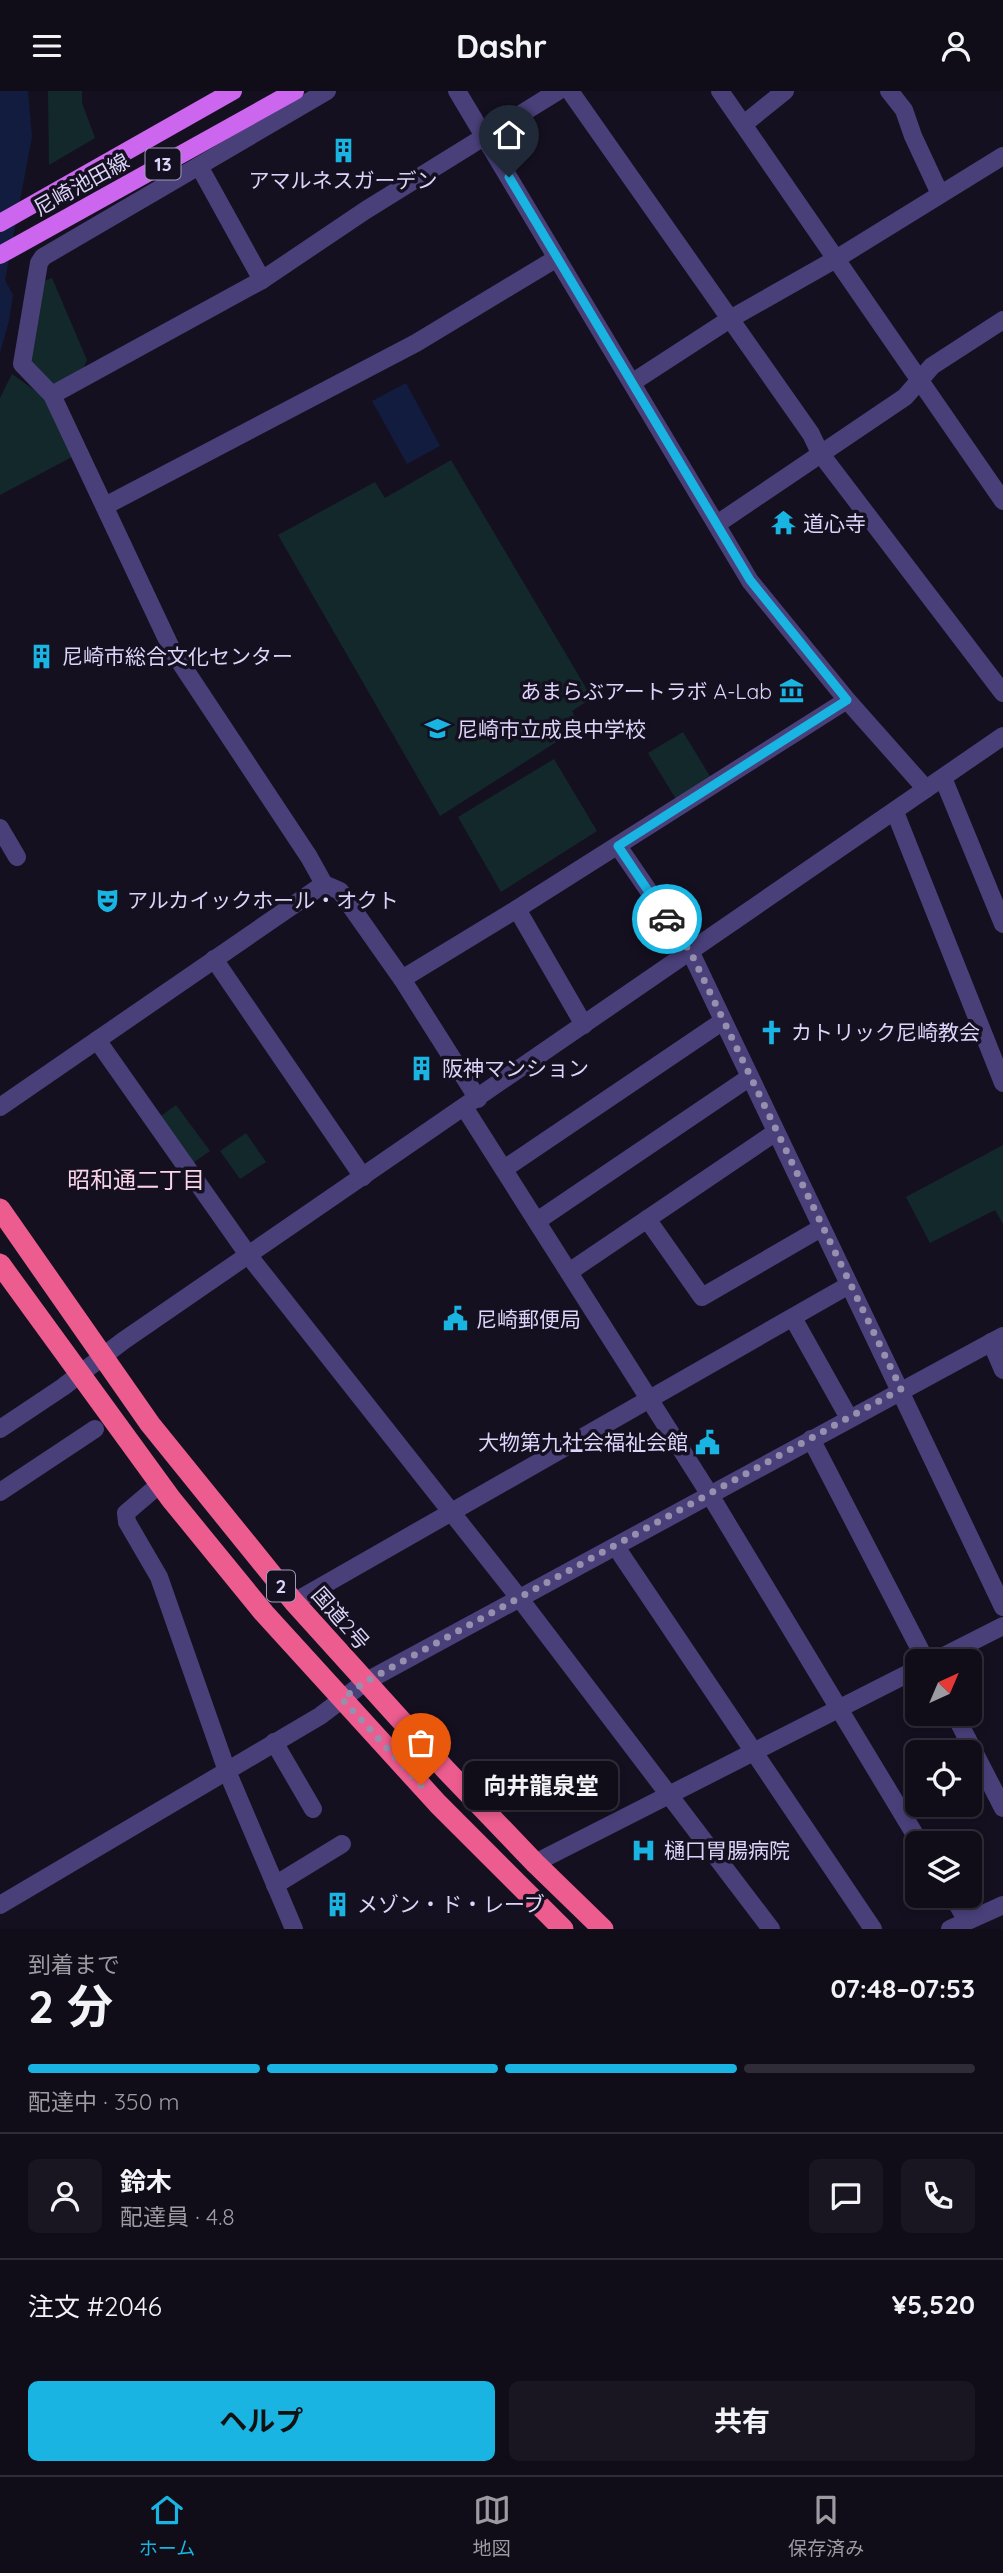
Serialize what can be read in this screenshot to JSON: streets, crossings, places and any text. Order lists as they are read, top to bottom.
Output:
{
  "streets": {
    "highway": ["2", "国道2号"],
    "main road": ["13", "尼崎池田線"]
  },
  "districts": ["昭和通二丁目"],
  "places": {
    "building": [
      "アマルネスガーデン",
      "尼崎市総合文化センター",
      "阪神マンション",
      "メゾン・ド・レーブ"
    ],
    "temple": ["道心寺"],
    "museum": ["あまらぶアートラボ A-Lab"],
    "school or university": ["尼崎市立成良中学校"],
    "theatre": ["アルカイックホール・オクト"],
    "church": ["カトリック尼崎教会"],
    "public building": ["尼崎郵便局", "大物第九社会福祉会館"],
    "other": ["向井龍泉堂"],
    "hospital": ["樋口胃腸病院"]
  },
  "north": "top right",
  "page": {
    "header": "Dashr",
    "bubble": "向井龍泉堂",
    "heading": ["2 分", "到着まで", "07:48–07:53"],
    "panel": [
      "鈴木",
      "配達員 · 4.8",
      "注文 #2046",
      "¥5,520"
    ],
    "bar": "配達中 · 350 m",
    "buttons": ["ヘルプ", "共有"],
    "tabs": ["ホーム", "地図", "保存済み"]
  }
}
